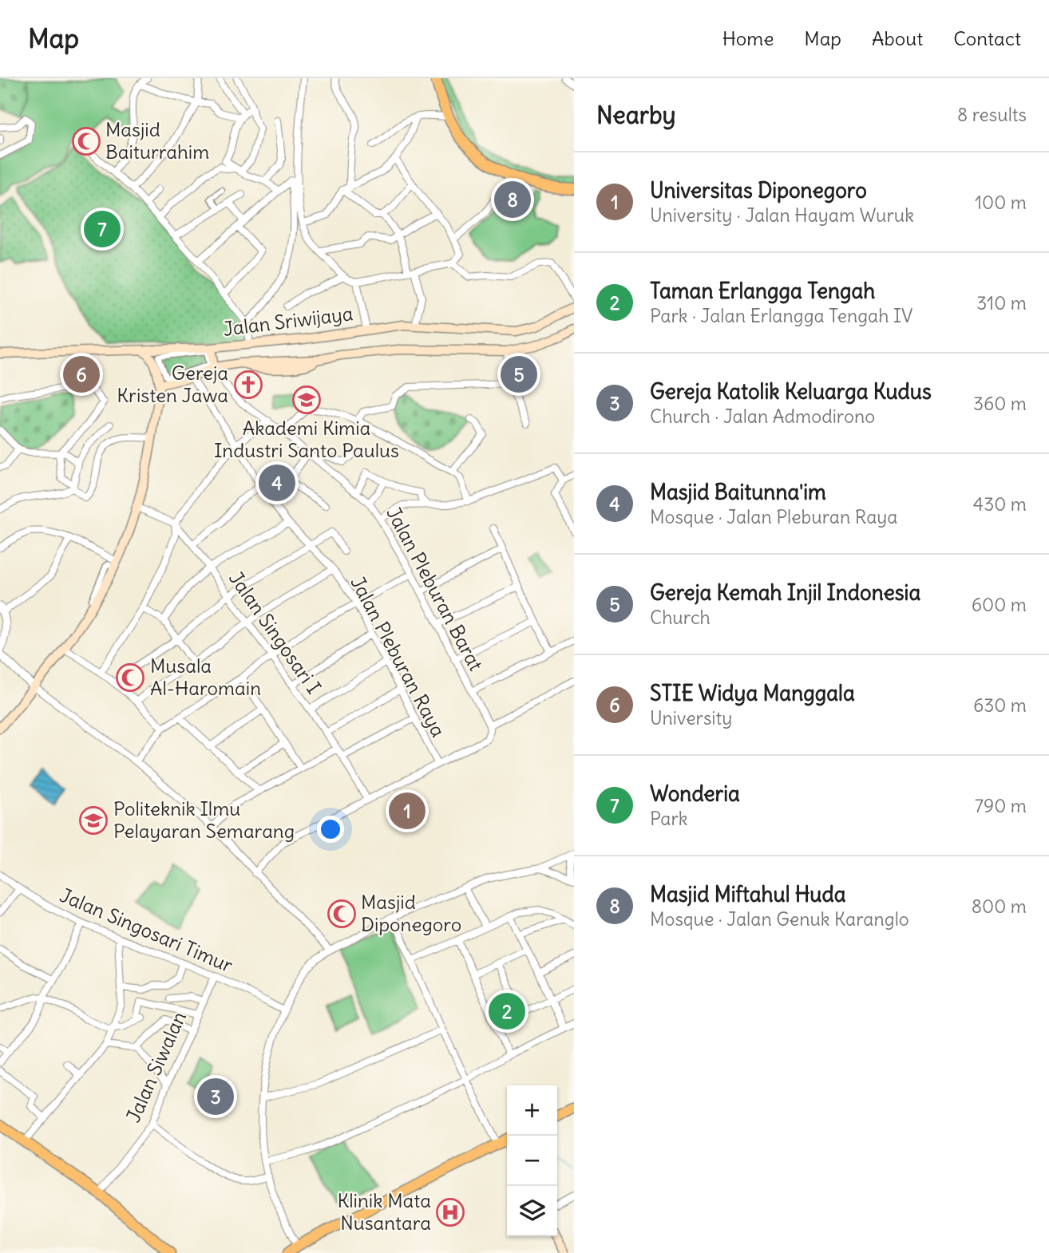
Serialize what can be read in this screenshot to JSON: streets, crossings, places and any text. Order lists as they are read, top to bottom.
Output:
{
  "streets": {
    "main road": ["Jalan Sriwijaya"],
    "street": [
      "Jalan Pleburan Barat",
      "Jalan Singosari I",
      "Jalan Pleburan Raya",
      "Jalan Singosari Timur",
      "Jalan Siwalan"
    ]
  },
  "crossings": [
    ["Jalan Sriwijaya", "Jalan Pleburan Barat"],
    ["Jalan Sriwijaya", "Jalan Pleburan Raya"],
    ["Jalan Singosari Timur", "Jalan Siwalan"]
  ],
  "places": {
    "mosque": ["Masjid Baiturrahim", "Musala Al-Haromain", "Masjid Diponegoro"],
    "church": ["Gereja Kristen Jawa"],
    "school or university": ["Akademi Kimia Industri Santo Paulus", "Politeknik Ilmu Pelayaran Semarang"],
    "hospital": ["Klinik Mata Nusantara"]
  },
  "page": {
    "header": "Map",
    "nav": [
      "Home",
      "Map",
      "About",
      "Contact"
    ],
    "heading": ["Nearby", "8 results"],
    "list": [
      {
        "mark": "1",
        "name": "Universitas Diponegoro",
        "note": "University · Jalan Hayam Wuruk",
        "value": "100 m"
      },
      {
        "mark": "2",
        "name": "Taman Erlangga Tengah",
        "note": "Park · Jalan Erlangga Tengah IV",
        "value": "310 m"
      },
      {
        "mark": "3",
        "name": "Gereja Katolik Keluarga Kudus",
        "note": "Church · Jalan Admodirono",
        "value": "360 m"
      },
      {
        "mark": "4",
        "name": "Masjid Baitunna'im",
        "note": "Mosque · Jalan Pleburan Raya",
        "value": "430 m"
      },
      {
        "mark": "5",
        "name": "Gereja Kemah Injil Indonesia",
        "note": "Church",
        "value": "600 m"
      },
      {
        "mark": "6",
        "name": "STIE Widya Manggala",
        "note": "University",
        "value": "630 m"
      },
      {
        "mark": "7",
        "name": "Wonderia",
        "note": "Park",
        "value": "790 m"
      },
      {
        "mark": "8",
        "name": "Masjid Miftahul Huda",
        "note": "Mosque · Jalan Genuk Karanglo",
        "value": "800 m"
      }
    ],
    "pins": [
      "8",
      "7",
      "5",
      "6",
      "4",
      "1",
      "2",
      "3"
    ],
    "map_buttons": ["+", "−"]
  }
}
